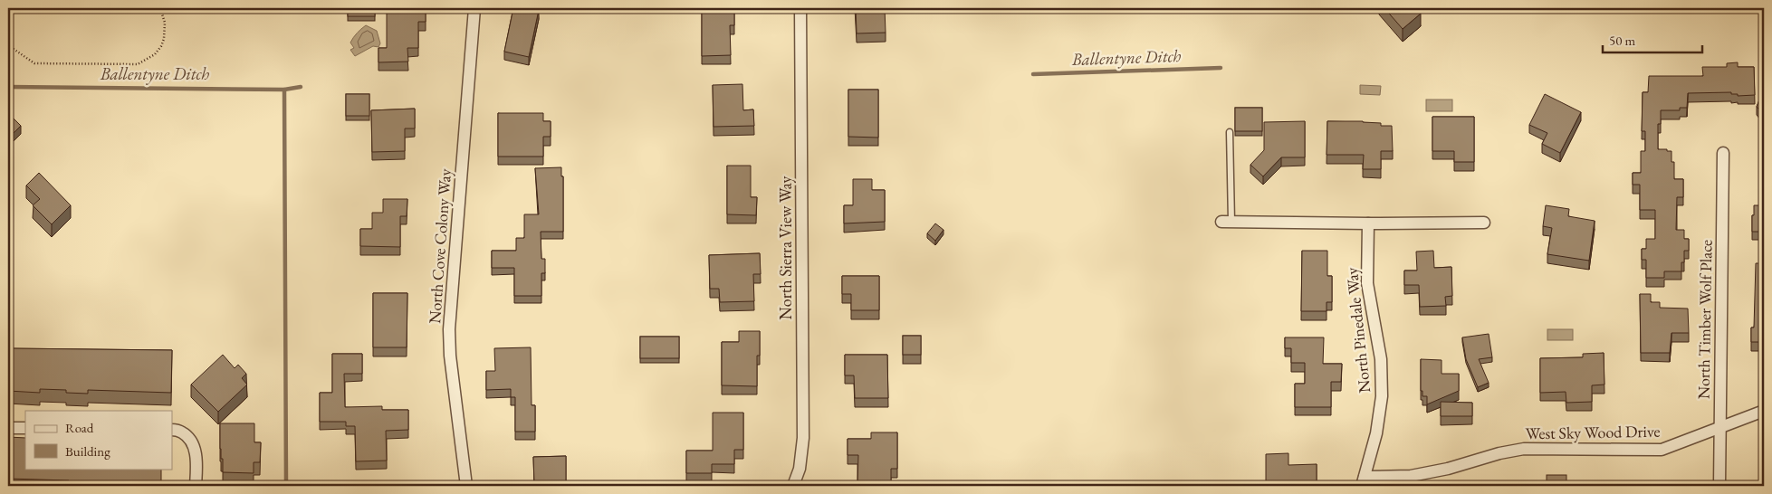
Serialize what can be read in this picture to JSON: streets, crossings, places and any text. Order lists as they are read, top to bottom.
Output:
{
  "streets": {
    "street": [
      "North Cove Colony Way",
      "North Sierra View Way",
      "North Timber Wolf Place",
      "North Pinedale Way",
      "West Sky Wood Drive"
    ]
  },
  "crossings": [
    ["North Timber Wolf Place", "West Sky Wood Drive"],
    ["North Pinedale Way", "West Sky Wood Drive"]
  ],
  "water": ["Ballentyne Ditch"],
  "legend": ["Road", "Building"],
  "scale_bar": "50 m"
}
